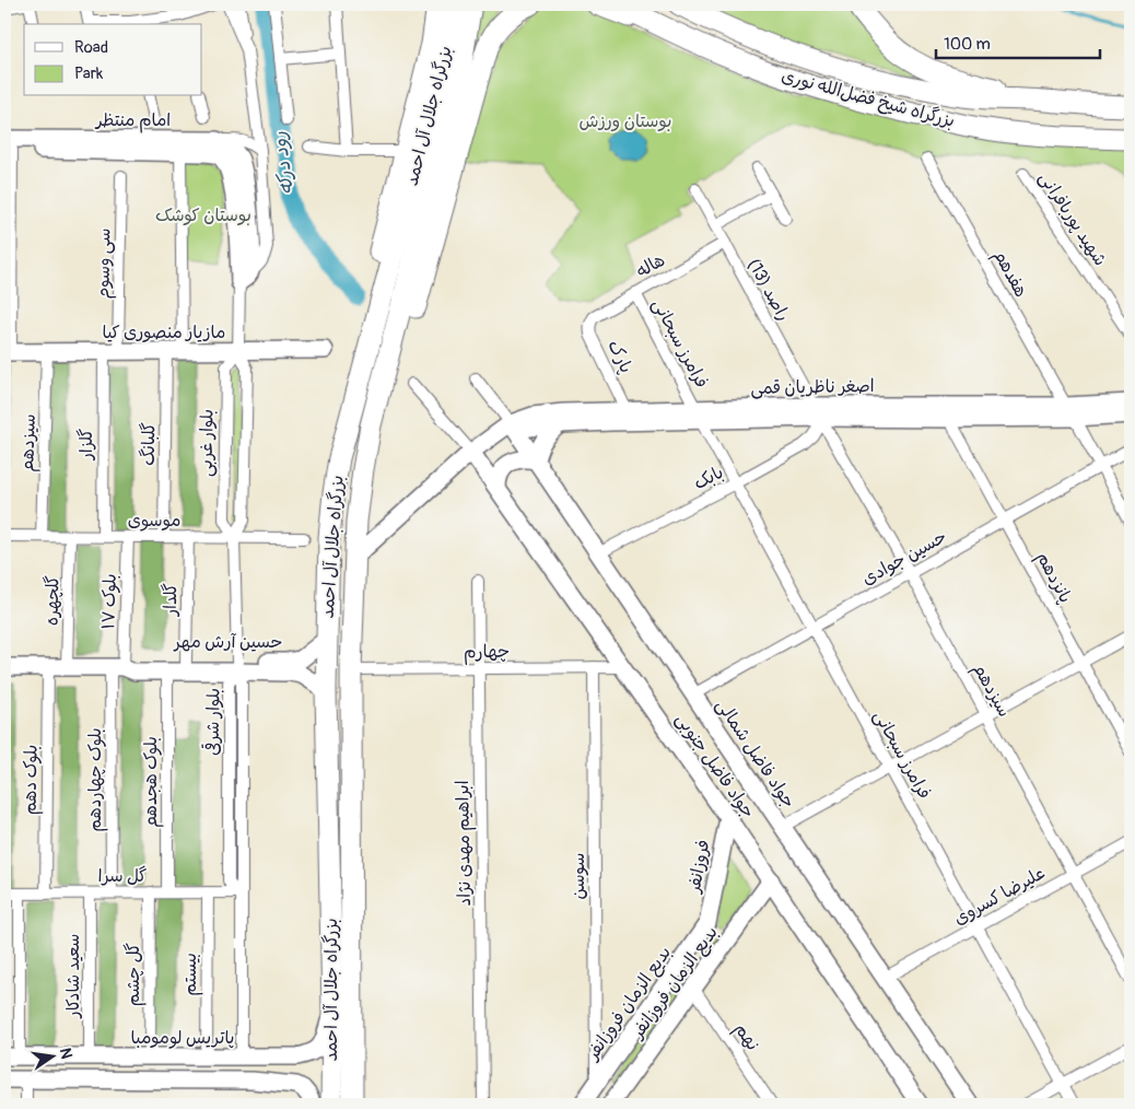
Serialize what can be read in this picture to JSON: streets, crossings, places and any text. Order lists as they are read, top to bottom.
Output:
{
  "streets": {
    "highway": ["بزرگراه شیخ فضل‌الله نوری", "بزرگراه جلال آل احمد"],
    "street": [
      "امام منتظر",
      "شهید پوربافرانی",
      "سی وسوم",
      "هاله",
      "هفدهم",
      "راصد (13)",
      "مازیار منصوری کیا",
      "فرامرز سبحانی",
      "پارک",
      "اصغر ناظریان قمی",
      "سیزدهم",
      "بلوار غربی",
      "گلزار",
      "گلبانگ",
      "بابک",
      "موسوی",
      "حسین جوادی",
      "پانزدهم",
      "گلدار",
      "گلچهره",
      "بلوک ۱۷",
      "حسین آرش مهر",
      "چهارم",
      "بلوار شرقی",
      "جواد فاضل شمالی",
      "جواد فاضل جنوبی",
      "بلوک دهم",
      "بلوک چهاردهم",
      "بلوک هجدهم",
      "ابراهیم مهدی نژاد",
      "فروزانفر",
      "گل سرا",
      "سوسن",
      "علیرضا کسروی",
      "گل چشم",
      "بیستم",
      "سعید شادکار",
      "بدیع‌ الزمان فروزانفر",
      "بدیع الزمان فروزانفر",
      "نهم",
      "پاتریس لومومبا"
    ]
  },
  "crossings": [
    ["بزرگراه جلال آل احمد", "اصغر ناظریان قمی"],
    ["بزرگراه جلال آل احمد", "حسین آرش مهر"],
    ["بزرگراه جلال آل احمد", "چهارم"],
    ["بزرگراه جلال آل احمد", "پاتریس لومومبا"],
    ["امام منتظر", "بلوار غربی"],
    ["امام منتظر", "گلبانگ"],
    ["سی وسوم", "مازیار منصوری کیا"],
    ["سی وسوم", "گلزار"],
    ["هاله", "راصد (13)"],
    ["هاله", "فرامرز سبحانی"],
    ["هاله", "پارک"],
    ["هفدهم", "اصغر ناظریان قمی"],
    ["هفدهم", "حسین جوادی"],
    ["راصد (13)", "اصغر ناظریان قمی"],
    ["راصد (13)", "سیزدهم"],
    ["راصد (13)", "بابک"],
    ["مازیار منصوری کیا", "سیزدهم"],
    ["مازیار منصوری کیا", "بلوار غربی"],
    ["مازیار منصوری کیا", "گلزار"],
    ["مازیار منصوری کیا", "گلبانگ"],
    ["فرامرز سبحانی", "اصغر ناظریان قمی"],
    ["فرامرز سبحانی", "بابک"],
    ["فرامرز سبحانی", "حسین جوادی"],
    ["فرامرز سبحانی", "علیرضا کسروی"],
    ["پارک", "اصغر ناظریان قمی"],
    ["اصغر ناظریان قمی", "سیزدهم"],
    ["اصغر ناظریان قمی", "بابک"],
    ["اصغر ناظریان قمی", "پانزدهم"],
    ["اصغر ناظریان قمی", "جواد فاضل شمالی"],
    ["اصغر ناظریان قمی", "جواد فاضل جنوبی"],
    ["سیزدهم", "بابک"],
    ["سیزدهم", "موسوی"],
    ["سیزدهم", "حسین جوادی"],
    ["سیزدهم", "علیرضا کسروی"],
    ["بلوار غربی", "موسوی"],
    ["بلوار غربی", "حسین آرش مهر"],
    ["بلوار غربی", "بلوار شرقی"],
    ["گلزار", "موسوی"],
    ["گلبانگ", "موسوی"],
    ["بابک", "جواد فاضل شمالی"],
    ["موسوی", "گلدار"],
    ["موسوی", "گلچهره"],
    ["موسوی", "بلوک ۱۷"],
    ["حسین جوادی", "پانزدهم"],
    ["حسین جوادی", "جواد فاضل شمالی"],
    ["گلدار", "حسین آرش مهر"],
    ["گلچهره", "حسین آرش مهر"],
    ["بلوک ۱۷", "حسین آرش مهر"],
    ["بلوک ۱۷", "بلوک چهاردهم"],
    ["حسین آرش مهر", "بلوار شرقی"],
    ["حسین آرش مهر", "بلوک دهم"],
    ["حسین آرش مهر", "بلوک چهاردهم"],
    ["حسین آرش مهر", "بلوک هجدهم"],
    ["چهارم", "جواد فاضل جنوبی"],
    ["چهارم", "ابراهیم مهدی نژاد"],
    ["چهارم", "سوسن"],
    ["بلوار شرقی", "گل سرا"],
    ["بلوار شرقی", "پاتریس لومومبا"],
    ["جواد فاضل شمالی", "علیرضا کسروی"],
    ["جواد فاضل جنوبی", "فروزانفر"],
    ["جواد فاضل جنوبی", "بدیع‌ الزمان فروزانفر"],
    ["بلوک دهم", "گل سرا"],
    ["بلوک چهاردهم", "گل سرا"],
    ["بلوک هجدهم", "گل سرا"],
    ["فروزانفر", "بدیع الزمان فروزانفر"],
    ["گل سرا", "گل چشم"],
    ["گل سرا", "بیستم"],
    ["گل سرا", "سعید شادکار"],
    ["سوسن", "بدیع الزمان فروزانفر"],
    ["گل چشم", "پاتریس لومومبا"],
    ["بیستم", "پاتریس لومومبا"],
    ["سعید شادکار", "پاتریس لومومبا"],
    ["بدیع‌ الزمان فروزانفر", "نهم"]
  ],
  "water": ["رود درکه"],
  "parks": ["بوستان ورزش", "بوستان کوشک"],
  "legend": ["Road", "Park"],
  "scale_bar": "100 m",
  "north": "right"
}
